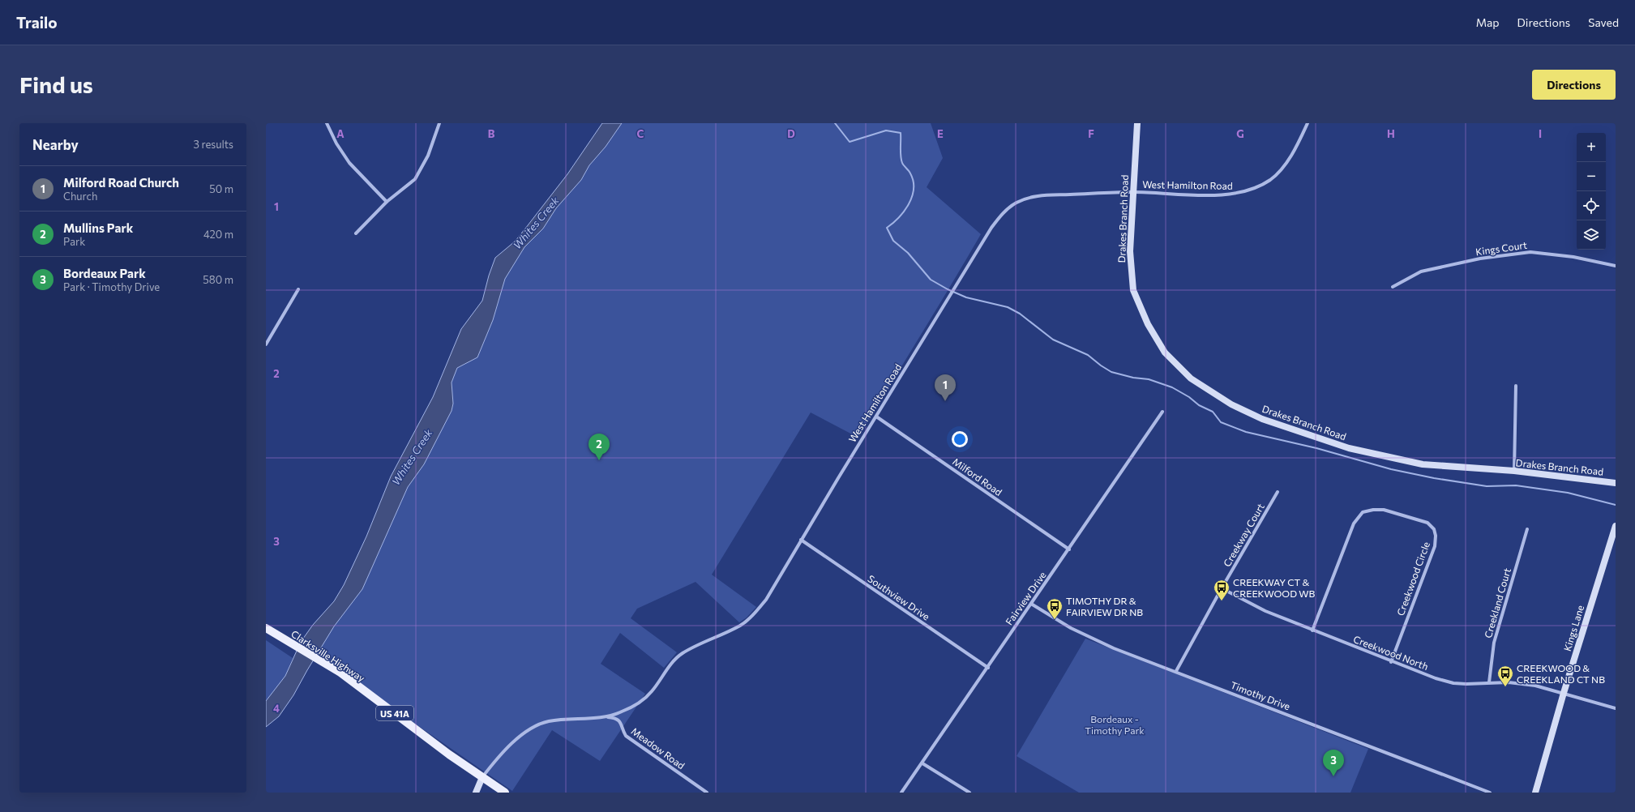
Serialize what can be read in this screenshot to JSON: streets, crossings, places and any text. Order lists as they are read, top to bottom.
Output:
{
  "streets": {
    "main road": ["Clarksville Highway", "US 41A"],
    "street": [
      "West Hamilton Road",
      "Drakes Branch Road",
      "Kings Court",
      "Milford Road",
      "Creekway Court",
      "Creekwood Circle",
      "Southview Drive",
      "Fairview Drive",
      "Creekland Court",
      "Kings Lane",
      "Creekwood North",
      "Timothy Drive",
      "Meadow Road"
    ]
  },
  "crossings": [
    ["West Hamilton Road", "Drakes Branch Road"],
    ["West Hamilton Road", "Milford Road"],
    ["West Hamilton Road", "Southview Drive"],
    ["West Hamilton Road", "Clarksville Highway"],
    ["West Hamilton Road", "Meadow Road"],
    ["Milford Road", "Fairview Drive"],
    ["Creekway Court", "Creekwood North"],
    ["Creekway Court", "Timothy Drive"],
    ["Creekwood Circle", "Creekwood North"],
    ["Southview Drive", "Fairview Drive"],
    ["Fairview Drive", "Timothy Drive"],
    ["Creekland Court", "Creekwood North"],
    ["Kings Lane", "Creekwood North"]
  ],
  "water": ["Whites Creek"],
  "parks": ["Bordeaux - Timothy Park"],
  "places": {
    "bus stop": ["CREEKWAY CT & CREEKWOOD WB", "TIMOTHY DR & FAIRVIEW DR NB", "CREEKWOOD & CREEKLAND CT NB"]
  },
  "page": {
    "header": "Trailo",
    "nav": ["Map", "Directions", "Saved"],
    "buttons": "Directions",
    "title": "Find us",
    "heading": ["Nearby", "3 results"],
    "map_buttons": ["+", "−"],
    "list": [
      {
        "mark": "1",
        "name": "Milford Road Church",
        "note": "Church",
        "value": "50 m"
      },
      {
        "mark": "2",
        "name": "Mullins Park",
        "note": "Park",
        "value": "420 m"
      },
      {
        "mark": "3",
        "name": "Bordeaux Park",
        "note": "Park · Timothy Drive",
        "value": "580 m"
      }
    ],
    "pins": ["1", "2", "3"]
  },
  "grid": {
    "columns": [
      "A",
      "B",
      "C",
      "D",
      "E",
      "F",
      "G",
      "H",
      "I"
    ],
    "rows": [
      "1",
      "2",
      "3",
      "4"
    ]
  }
}
